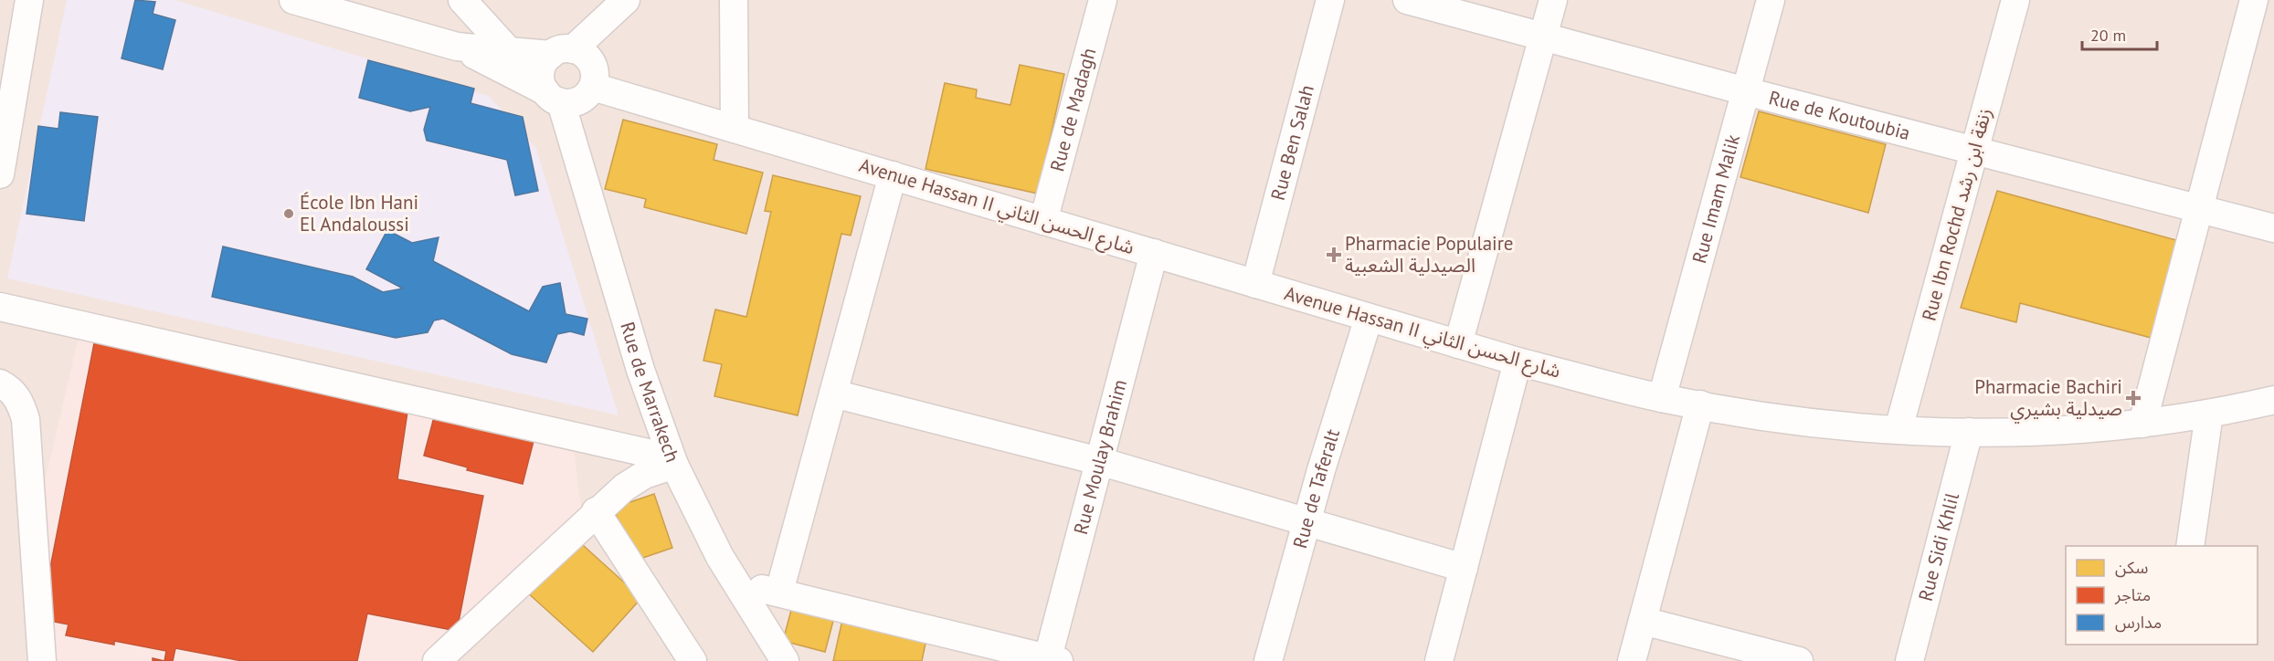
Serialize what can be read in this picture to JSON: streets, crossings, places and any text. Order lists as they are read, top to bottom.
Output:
{
  "streets": {
    "street": [
      "Rue de Madagh",
      "Rue de Koutoubia",
      "Rue Ben Salah",
      "Rue Imam Malik",
      "Avenue Hassan II شارع الحسن الثاني",
      "Rue Ibn Rochd زنقة ابن رشد",
      "Rue de Marrakech",
      "Rue Moulay Brahim",
      "Rue de Taferalt",
      "Rue Sidi Khlil"
    ]
  },
  "crossings": [
    ["Rue de Madagh", "Avenue Hassan II شارع الحسن الثاني"],
    ["Rue de Koutoubia", "Rue Imam Malik"],
    ["Rue de Koutoubia", "Rue Ibn Rochd زنقة ابن رشد"],
    ["Rue Ben Salah", "Avenue Hassan II شارع الحسن الثاني"],
    ["Rue Imam Malik", "Avenue Hassan II شارع الحسن الثاني"],
    ["Avenue Hassan II شارع الحسن الثاني", "Rue Ibn Rochd زنقة ابن رشد"],
    ["Avenue Hassan II شارع الحسن الثاني", "Rue de Marrakech"],
    ["Avenue Hassan II شارع الحسن الثاني", "Rue Moulay Brahim"],
    ["Avenue Hassan II شارع الحسن الثاني", "Rue de Taferalt"],
    ["Avenue Hassan II شارع الحسن الثاني", "Rue Sidi Khlil"]
  ],
  "places": {
    "other": ["École Ibn Hani El Andaloussi"],
    "health": ["Pharmacie Populaire الصيدلية الشعبية", "Pharmacie Bachiri صيدلية بشيري"]
  },
  "legend": ["سكن", "متاجر", "مدارس"],
  "scale_bar": "20 m"
}
